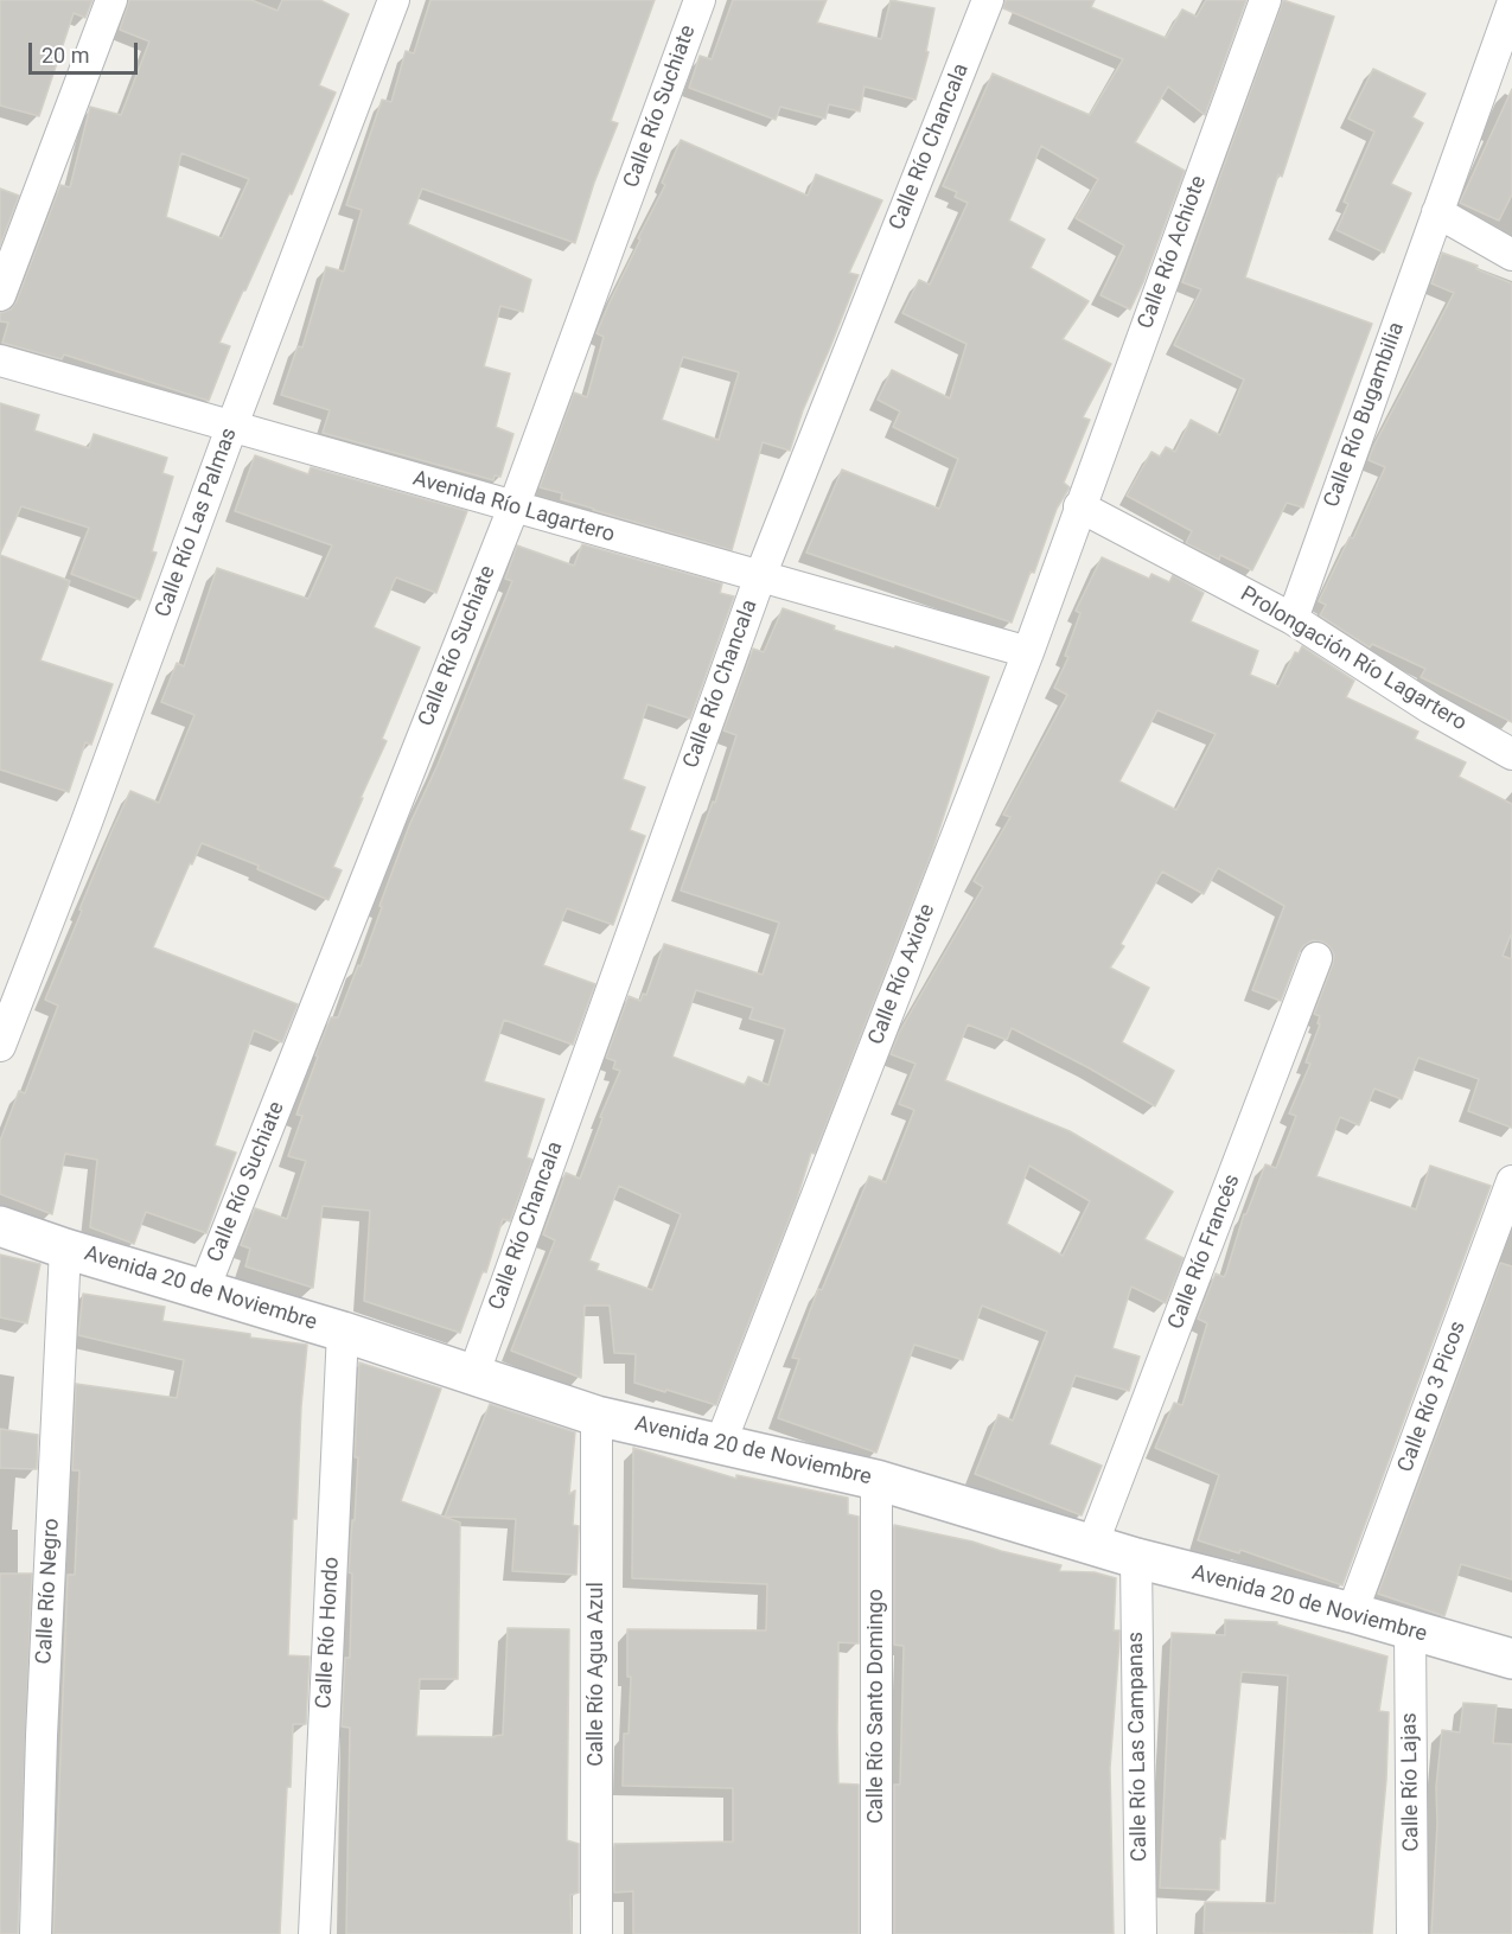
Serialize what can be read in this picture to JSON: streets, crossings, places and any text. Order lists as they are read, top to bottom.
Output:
{
  "streets": {
    "street": [
      "Calle Río Suchiate",
      "Calle Río Chancala",
      "Calle Río Achiote",
      "Calle Río Bugambilia",
      "Avenida Río Lagartero",
      "Calle Río Las Palmas",
      "Prolongación Río Lagartero",
      "Calle Río Axiote",
      "Calle Río Francés",
      "Avenida 20 de Noviembre",
      "Calle Río 3 Picos",
      "Calle Río Negro",
      "Calle Río Hondo",
      "Calle Río Agua Azul",
      "Calle Río Santo Domingo",
      "Calle Río Las Campanas",
      "Calle Río Lajas"
    ]
  },
  "crossings": [
    ["Calle Río Suchiate", "Avenida Río Lagartero"],
    ["Calle Río Suchiate", "Avenida 20 de Noviembre"],
    ["Calle Río Chancala", "Avenida Río Lagartero"],
    ["Calle Río Chancala", "Avenida 20 de Noviembre"],
    ["Calle Río Achiote", "Prolongación Río Lagartero"],
    ["Calle Río Achiote", "Calle Río Axiote"],
    ["Calle Río Bugambilia", "Prolongación Río Lagartero"],
    ["Avenida Río Lagartero", "Calle Río Las Palmas"],
    ["Avenida Río Lagartero", "Calle Río Axiote"],
    ["Prolongación Río Lagartero", "Calle Río Axiote"],
    ["Calle Río Axiote", "Avenida 20 de Noviembre"],
    ["Calle Río Francés", "Avenida 20 de Noviembre"],
    ["Avenida 20 de Noviembre", "Calle Río 3 Picos"],
    ["Avenida 20 de Noviembre", "Calle Río Negro"],
    ["Avenida 20 de Noviembre", "Calle Río Hondo"],
    ["Avenida 20 de Noviembre", "Calle Río Agua Azul"],
    ["Avenida 20 de Noviembre", "Calle Río Santo Domingo"],
    ["Avenida 20 de Noviembre", "Calle Río Las Campanas"],
    ["Avenida 20 de Noviembre", "Calle Río Lajas"]
  ],
  "scale_bar": "20 m"
}
